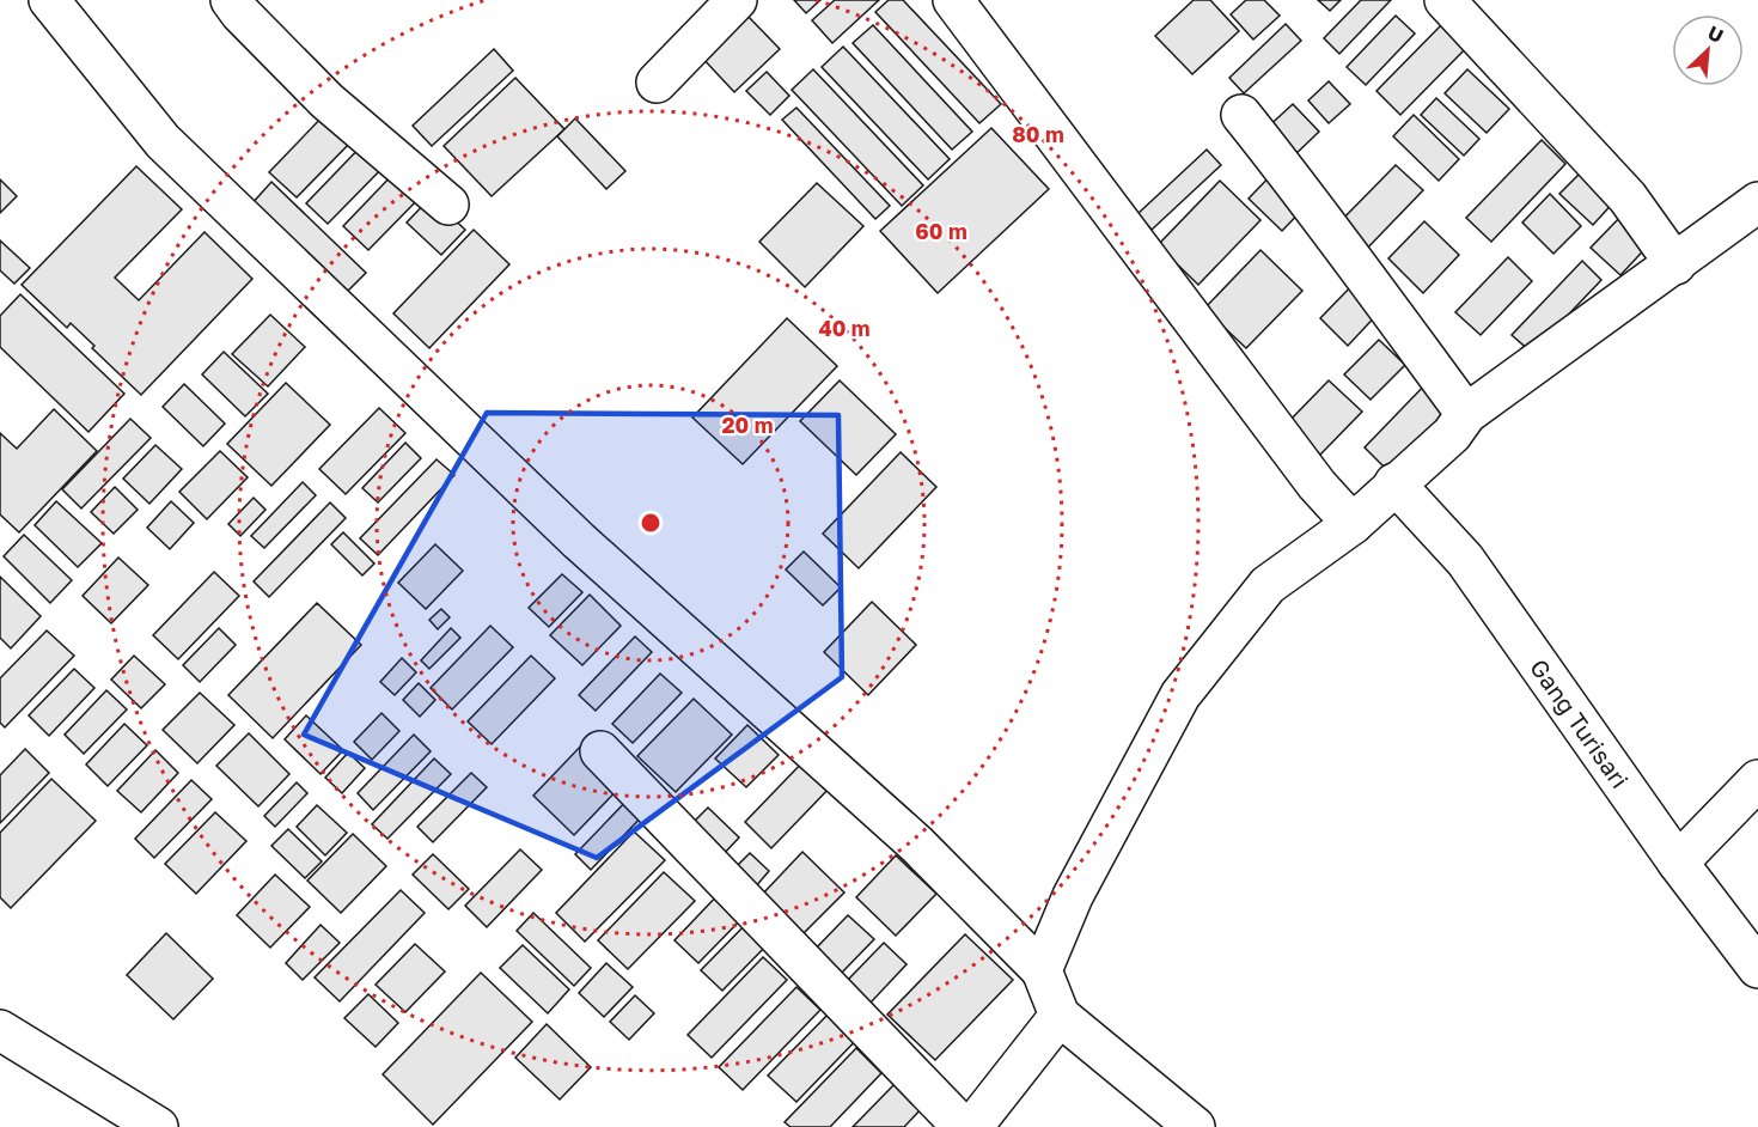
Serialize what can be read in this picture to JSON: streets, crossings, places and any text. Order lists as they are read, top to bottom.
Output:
{
  "streets": {
    "main road": ["Gang Turisari"]
  },
  "north": "top right",
  "rings": [
    "80 m",
    "60 m",
    "40 m",
    "20 m"
  ]
}
